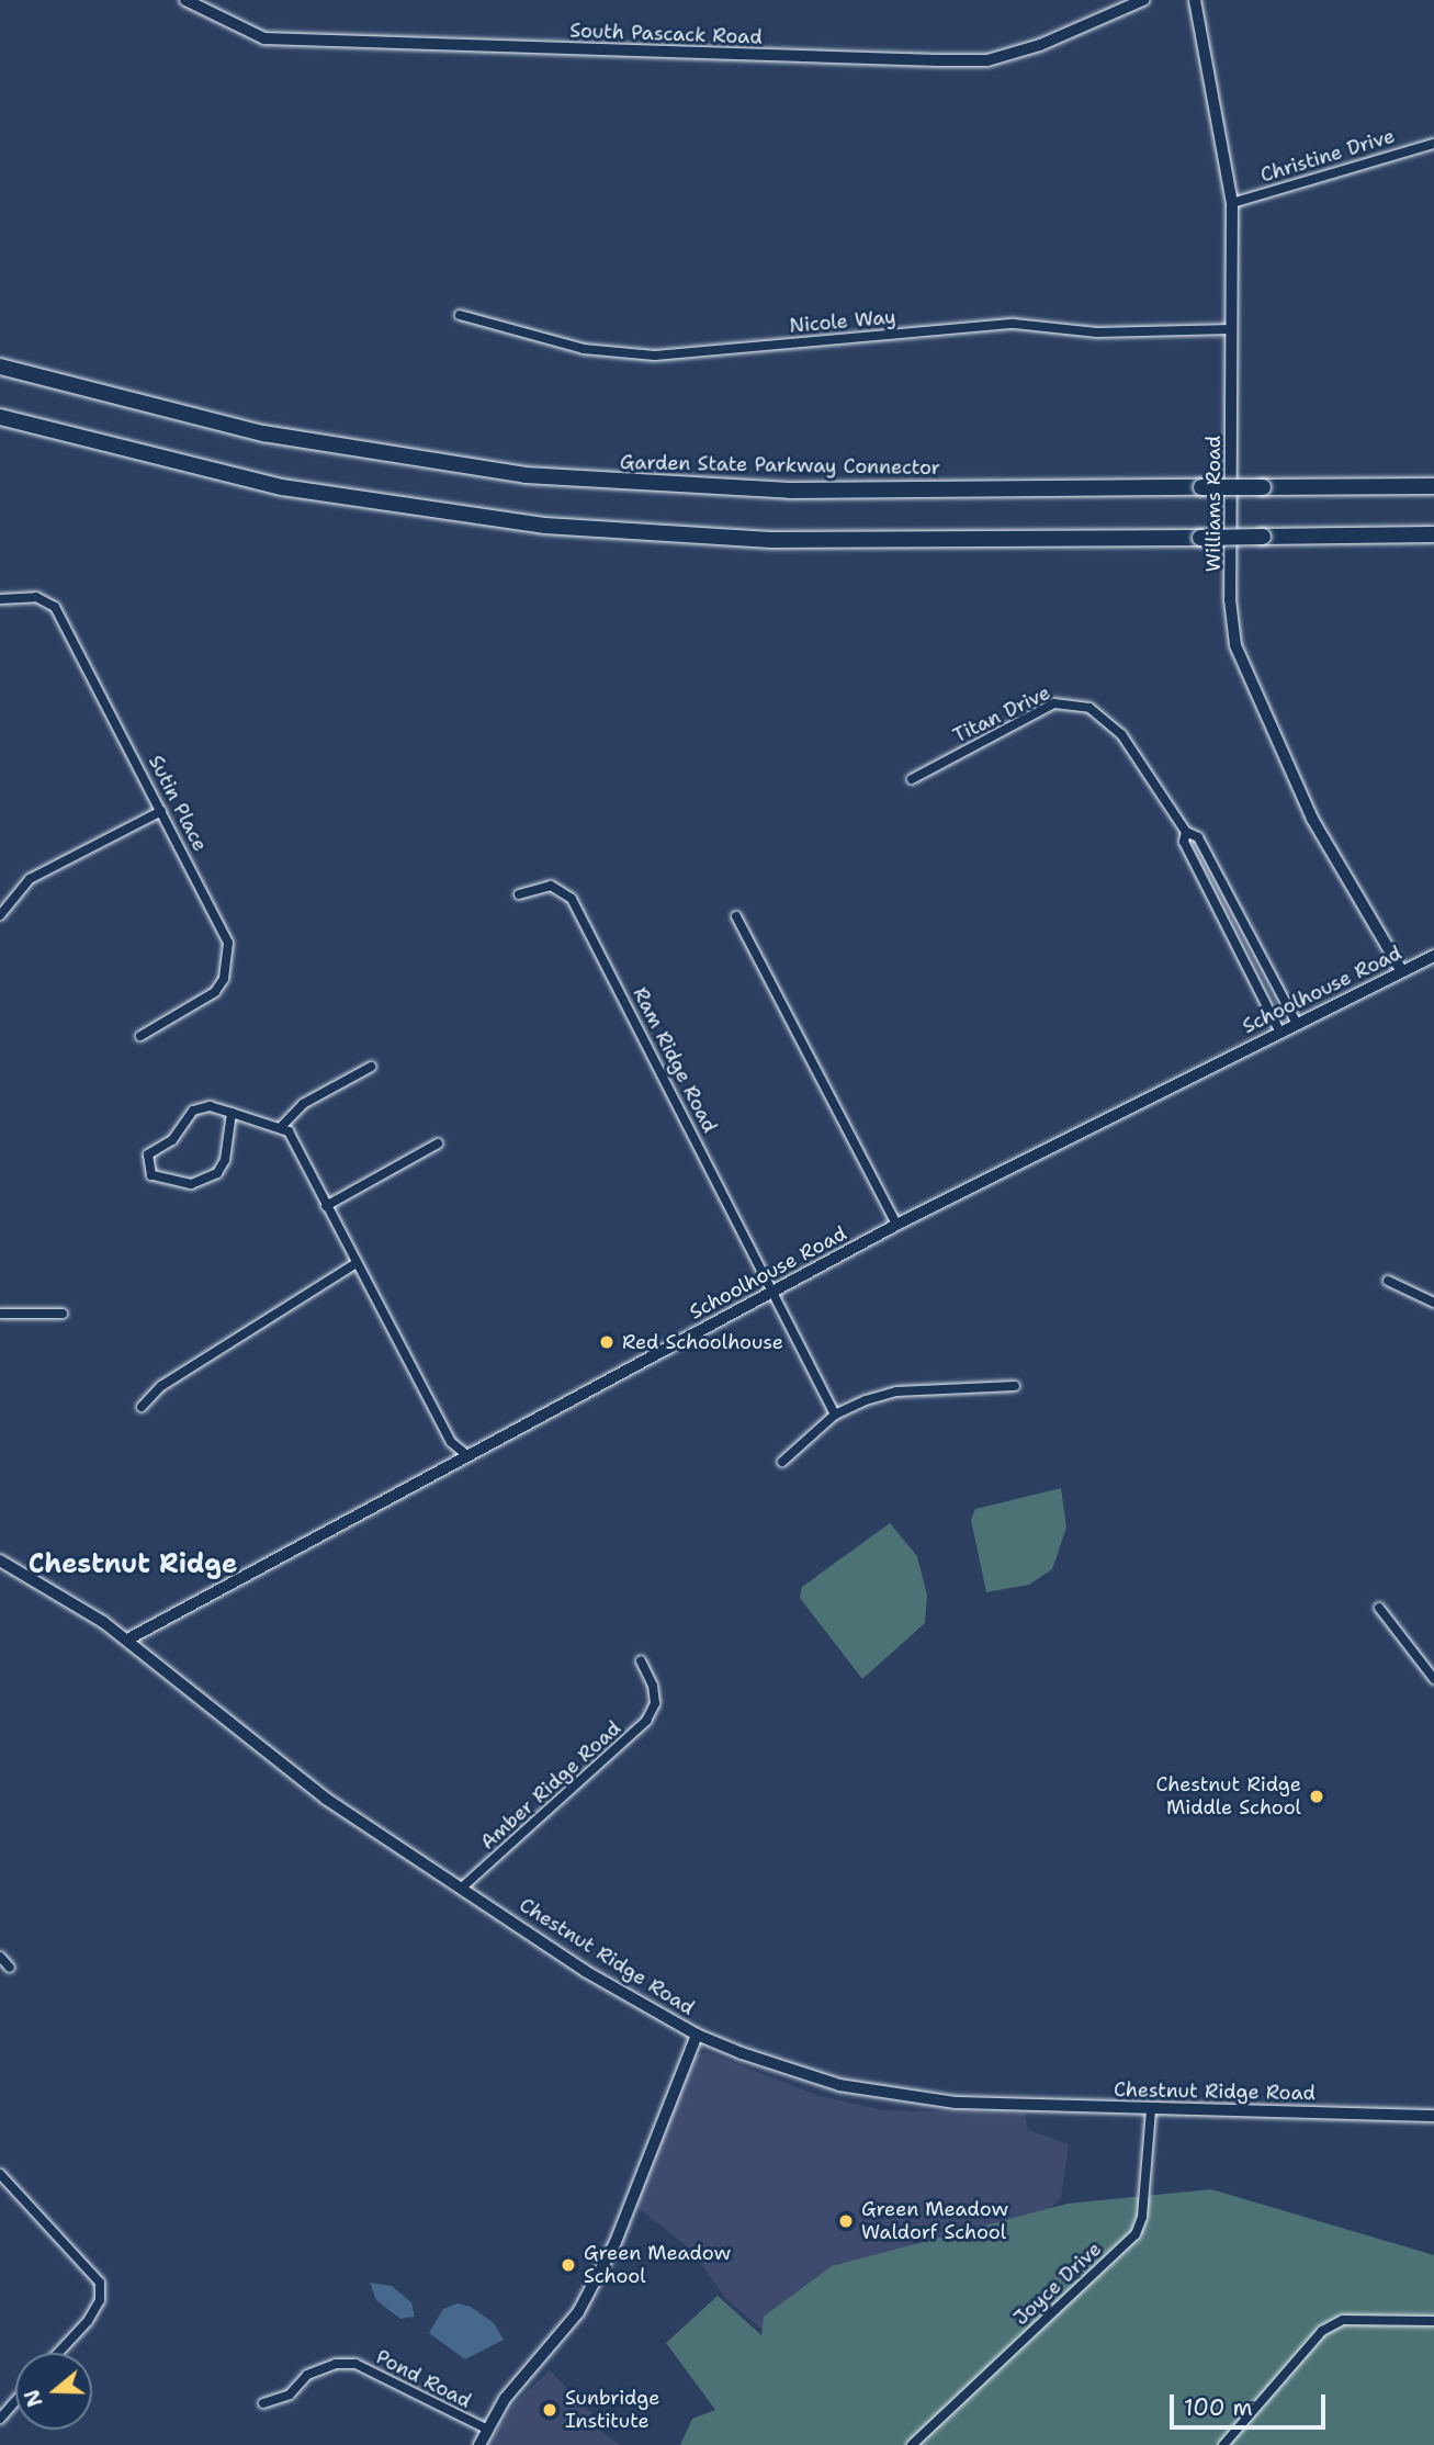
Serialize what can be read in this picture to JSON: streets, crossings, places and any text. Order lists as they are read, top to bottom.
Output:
{
  "streets": {
    "highway": ["Garden State Parkway Connector"],
    "main road": ["Chestnut Ridge Road"],
    "street": [
      "South Pascack Road",
      "Christine Drive",
      "Nicole Way",
      "Williams Road",
      "Titan Drive",
      "Sutin Place",
      "Schoolhouse Road",
      "Ram Ridge Road",
      "Amber Ridge Road",
      "Joyce Drive",
      "Pond Road"
    ]
  },
  "crossings": [
    ["Christine Drive", "Williams Road"],
    ["Nicole Way", "Williams Road"],
    ["Williams Road", "Schoolhouse Road"],
    ["Titan Drive", "Schoolhouse Road"],
    ["Schoolhouse Road", "Ram Ridge Road"],
    ["Schoolhouse Road", "Chestnut Ridge Road"],
    ["Amber Ridge Road", "Chestnut Ridge Road"],
    ["Chestnut Ridge Road", "Joyce Drive"]
  ],
  "districts": ["Chestnut Ridge"],
  "places": [
    "Red Schoolhouse",
    "Chestnut Ridge Middle School",
    "Green Meadow Waldorf School",
    "Green Meadow School",
    "Sunbridge Institute"
  ],
  "scale_bar": "100 m",
  "north": "left"
}
